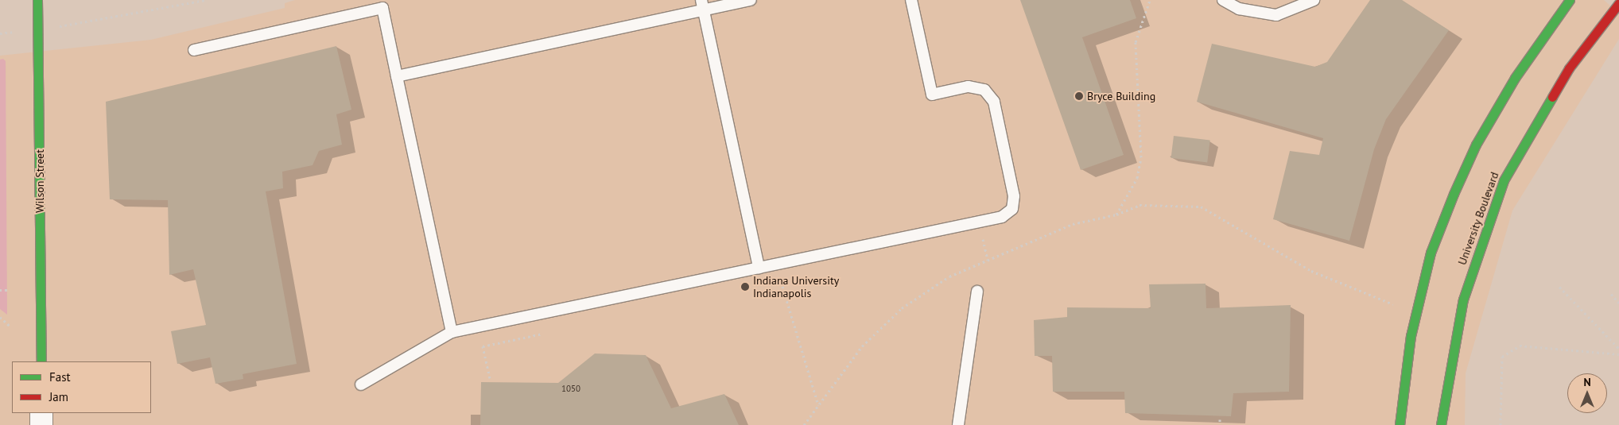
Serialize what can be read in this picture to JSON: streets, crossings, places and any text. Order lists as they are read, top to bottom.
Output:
{
  "streets": {
    "street": ["Wilson Street", "University Boulevard"]
  },
  "places": ["Bryce Building", "Indiana University Indianapolis"],
  "house_numbers": ["1050"],
  "legend": ["Fast", "Jam"],
  "north": "top"
}
